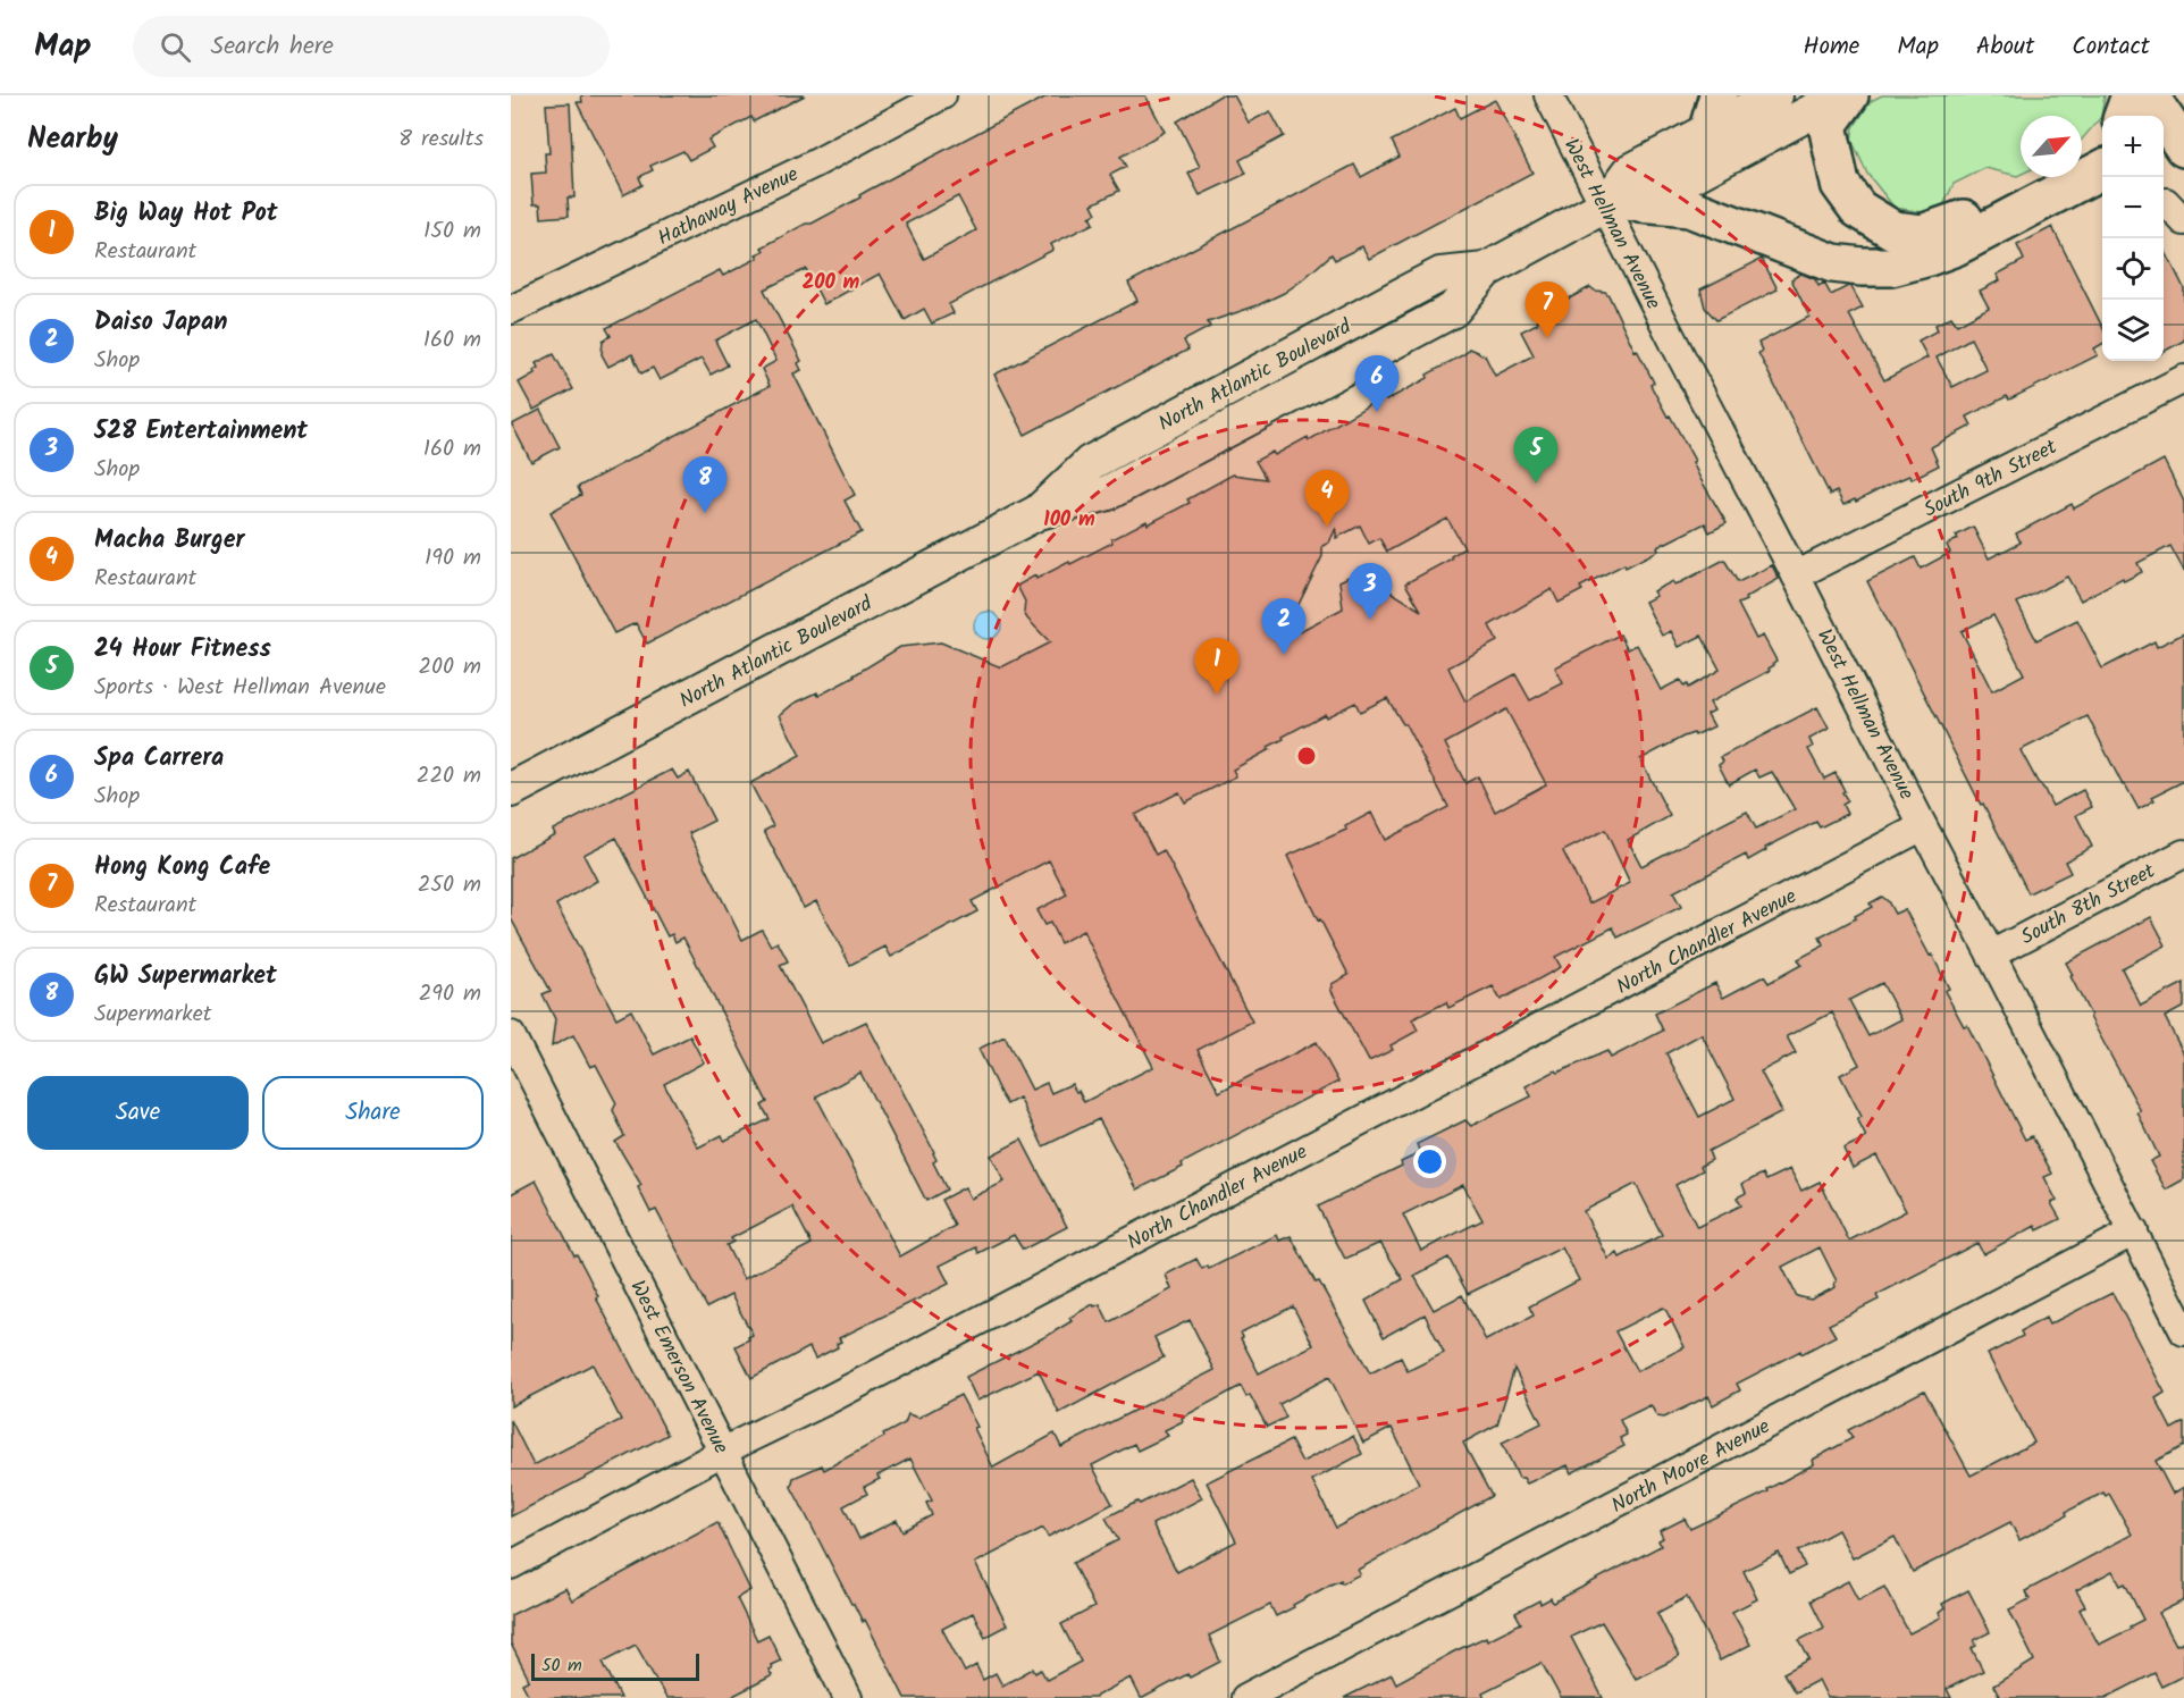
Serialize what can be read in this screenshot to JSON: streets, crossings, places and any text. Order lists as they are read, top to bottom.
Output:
{
  "streets": {
    "main road": ["North Atlantic Boulevard"],
    "street": [
      "Hathaway Avenue",
      "West Hellman Avenue",
      "South 9th Street",
      "South 8th Street",
      "North Chandler Avenue",
      "West Emerson Avenue",
      "North Moore Avenue"
    ]
  },
  "crossings": [
    ["West Hellman Avenue", "North Atlantic Boulevard"],
    ["West Hellman Avenue", "South 9th Street"],
    ["West Hellman Avenue", "South 8th Street"],
    ["West Hellman Avenue", "North Chandler Avenue"],
    ["West Hellman Avenue", "North Moore Avenue"],
    ["North Chandler Avenue", "West Emerson Avenue"]
  ],
  "scale_bar": "50 m",
  "north": "top right",
  "page": {
    "header": "Map",
    "search": "Search here",
    "nav": [
      "Home",
      "Map",
      "About",
      "Contact"
    ],
    "heading": ["Nearby", "8 results"],
    "map_buttons": ["+", "−"],
    "list": [
      {
        "mark": "1",
        "name": "Big Way Hot Pot",
        "note": "Restaurant",
        "value": "150 m"
      },
      {
        "mark": "2",
        "name": "Daiso Japan",
        "note": "Shop",
        "value": "160 m"
      },
      {
        "mark": "3",
        "name": "528 Entertainment",
        "note": "Shop",
        "value": "160 m"
      },
      {
        "mark": "4",
        "name": "Macha Burger",
        "note": "Restaurant",
        "value": "190 m"
      },
      {
        "mark": "5",
        "name": "24 Hour Fitness",
        "note": "Sports · West Hellman Avenue",
        "value": "200 m"
      },
      {
        "mark": "6",
        "name": "Spa Carrera",
        "note": "Shop",
        "value": "220 m"
      },
      {
        "mark": "7",
        "name": "Hong Kong Cafe",
        "note": "Restaurant",
        "value": "250 m"
      },
      {
        "mark": "8",
        "name": "GW Supermarket",
        "note": "Supermarket",
        "value": "290 m"
      }
    ],
    "pins": [
      "7",
      "6",
      "5",
      "8",
      "4",
      "3",
      "2",
      "1"
    ],
    "buttons": ["Save", "Share"],
    "scale": "50 m"
  },
  "rings": ["200 m", "100 m"]
}
